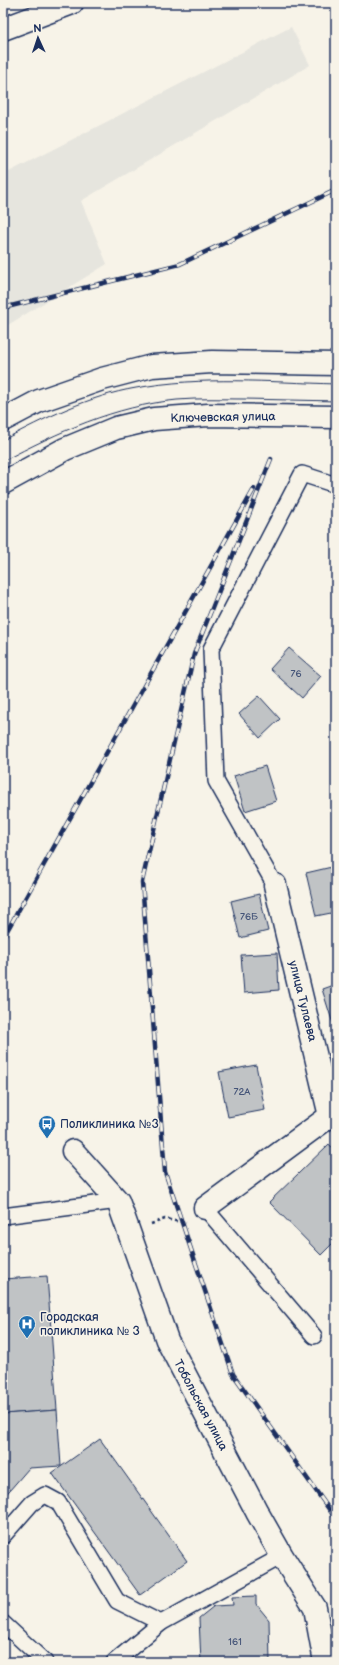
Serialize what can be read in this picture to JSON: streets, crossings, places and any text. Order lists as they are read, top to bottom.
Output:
{
  "streets": {
    "street": ["Ключевская улица", "улица Тулаева", "Тобольская улица"]
  },
  "places": {
    "bus stop": ["Поликлиника №3"],
    "hospital": ["Городская поликлиника № 3"]
  },
  "house_numbers": [
    "76",
    "76Б",
    "72А",
    "161"
  ],
  "north": "top"
}
